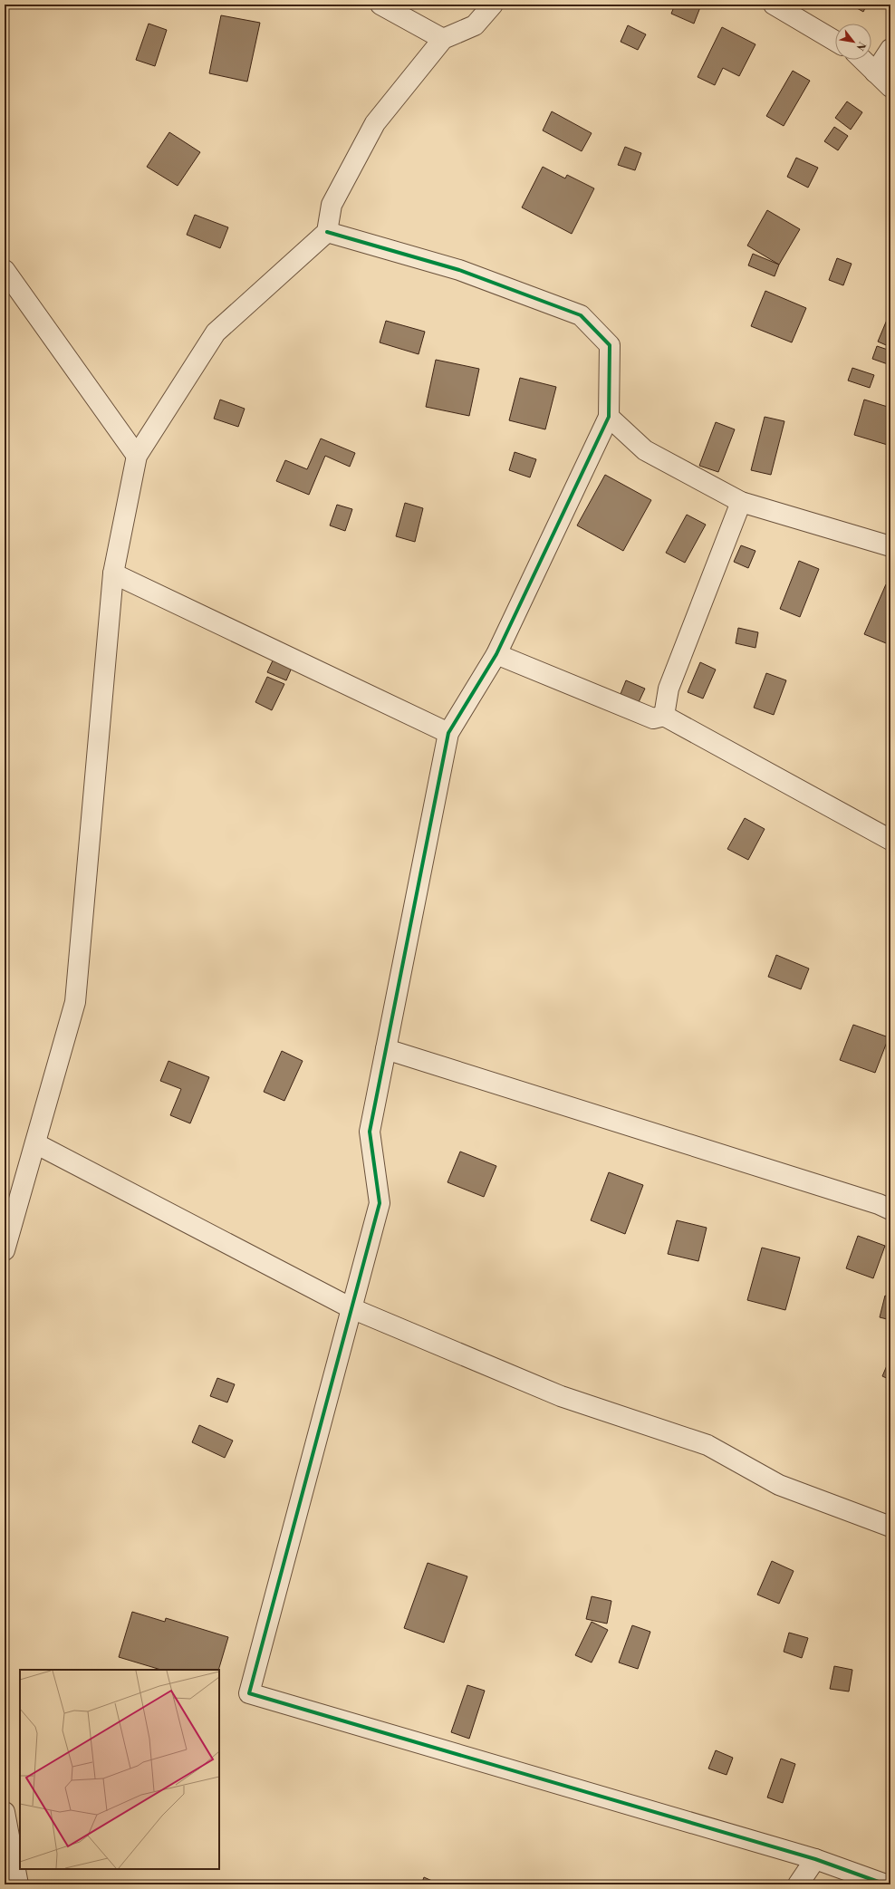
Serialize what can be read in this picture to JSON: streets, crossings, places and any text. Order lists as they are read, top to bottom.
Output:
{
  "north": "bottom right"
}
